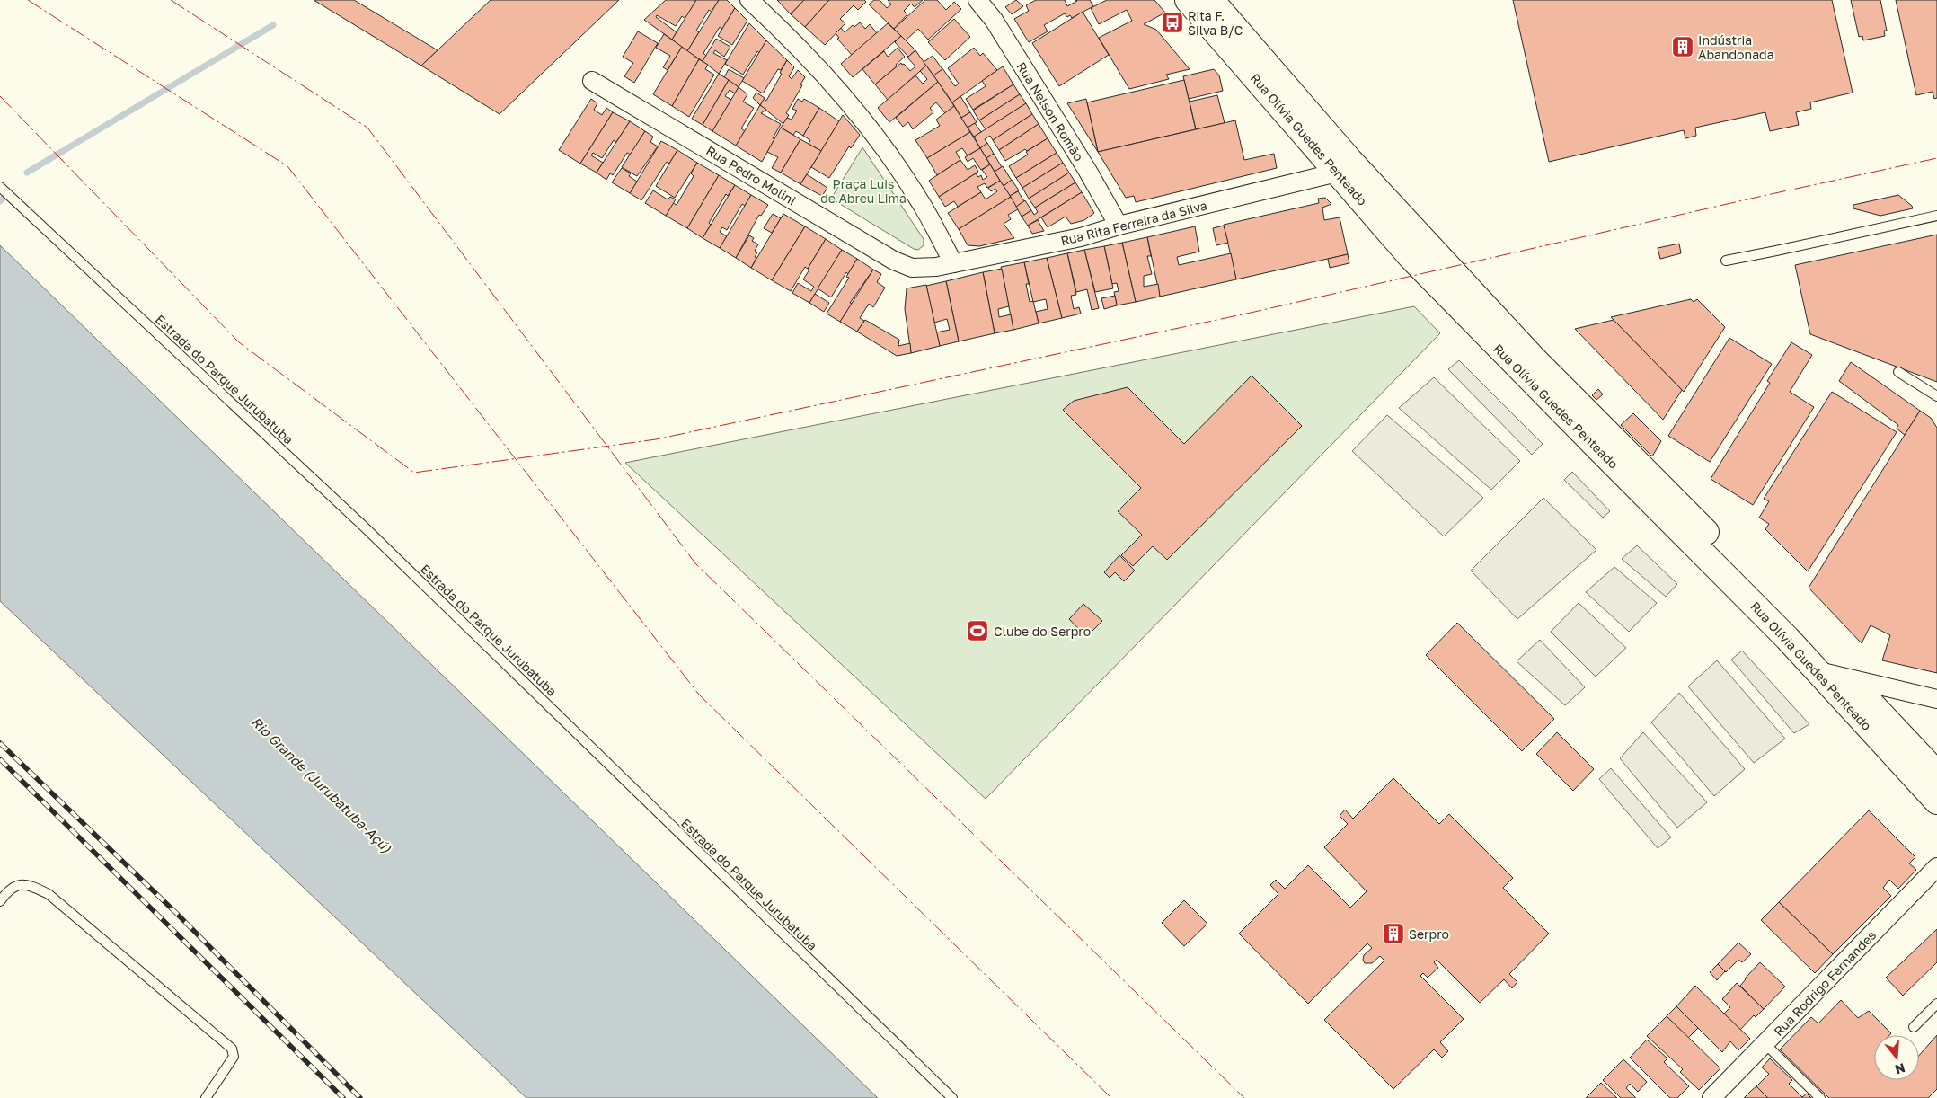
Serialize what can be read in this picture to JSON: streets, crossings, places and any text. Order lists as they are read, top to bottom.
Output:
{
  "streets": {
    "main road": ["Rua Olívia Guedes Penteado"],
    "street": [
      "Rua Nelson Romão",
      "Rua Pedro Molini",
      "Rua Rita Ferreira da Silva",
      "Rua Rodrigo Fernandes"
    ],
    "lane": ["Estrada do Parque Jurubatuba"]
  },
  "crossings": [
    ["Rua Nelson Romão", "Rua Rita Ferreira da Silva"],
    ["Rua Olívia Guedes Penteado", "Rua Rita Ferreira da Silva"],
    ["Rua Pedro Molini", "Rua Rita Ferreira da Silva"]
  ],
  "water": ["Rio Grande (Jurubatuba-Açú)"],
  "parks": ["Praça Luis de Abreu Lima"],
  "places": {
    "bus stop": ["Rita F. Silva B/C"],
    "building": ["Indústria Abandonada", "Serpro"],
    "sports": ["Clube do Serpro"]
  },
  "north": "bottom"
}
